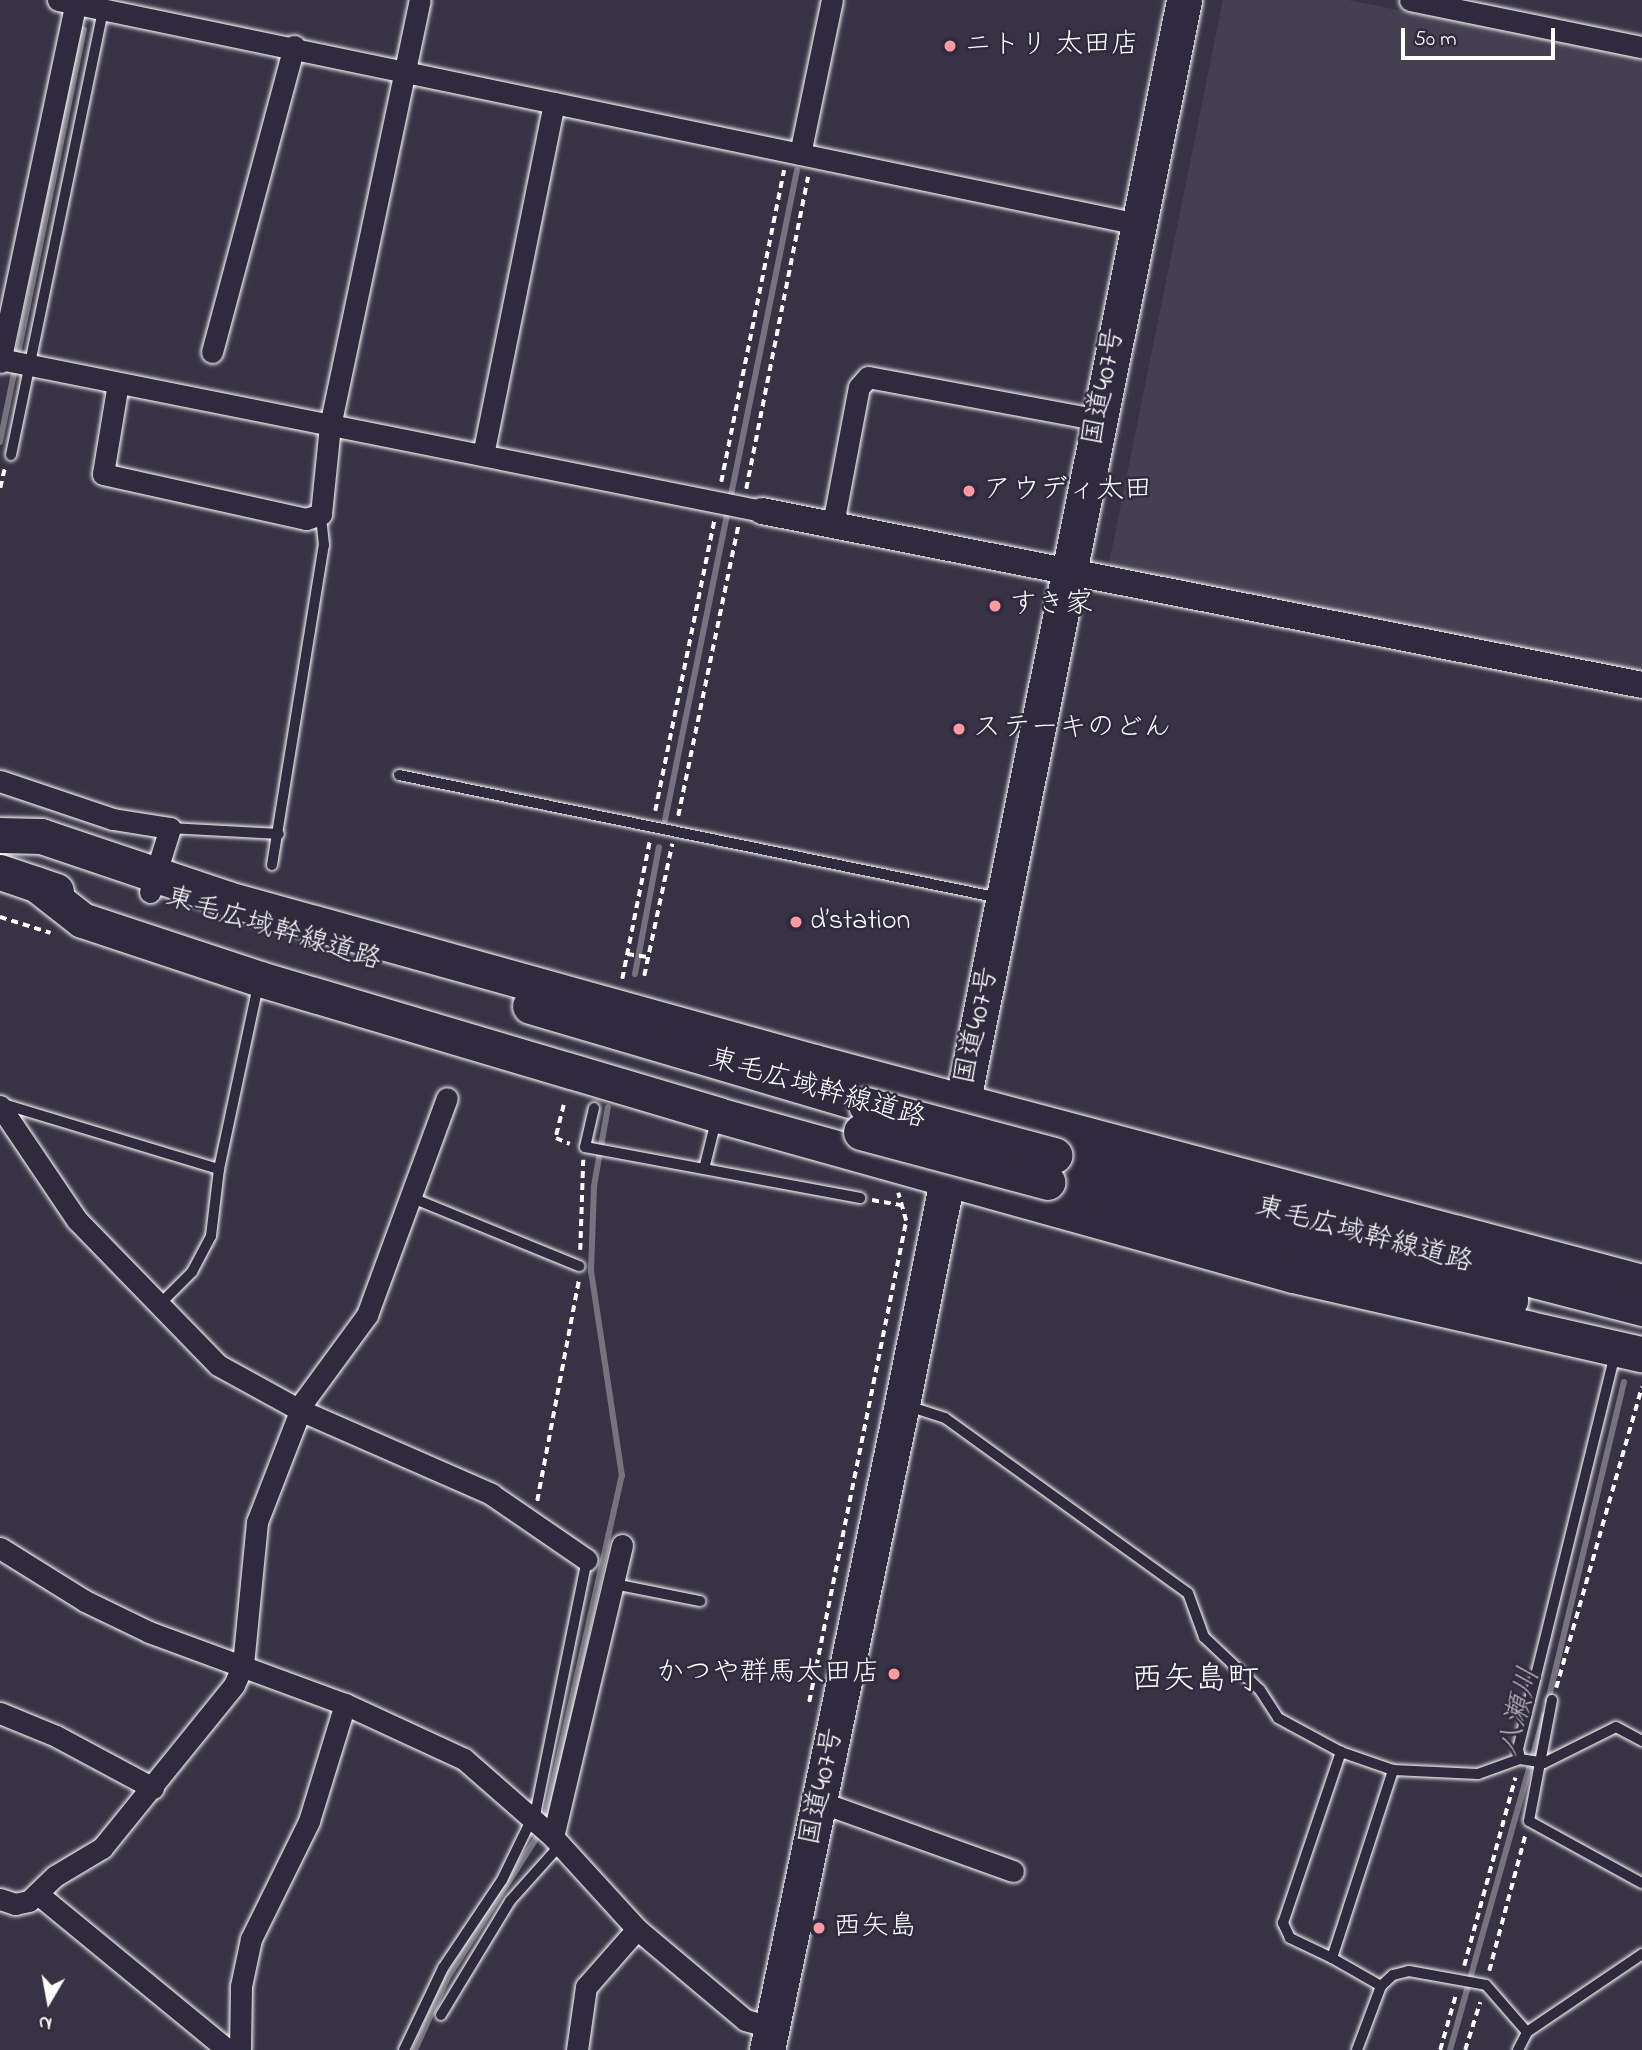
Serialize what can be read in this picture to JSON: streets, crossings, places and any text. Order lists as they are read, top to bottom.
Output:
{
  "streets": {
    "highway": ["国道407号", "東毛広域幹線道路"]
  },
  "districts": ["西矢島町"],
  "water": ["八瀬川"],
  "places": [
    "ニトリ 太田店",
    "アウディ太田",
    "すき家",
    "ステーキのどん",
    "d’station",
    "かつや群馬太田店",
    "西矢島"
  ],
  "scale_bar": "50 m",
  "north": "bottom"
}
